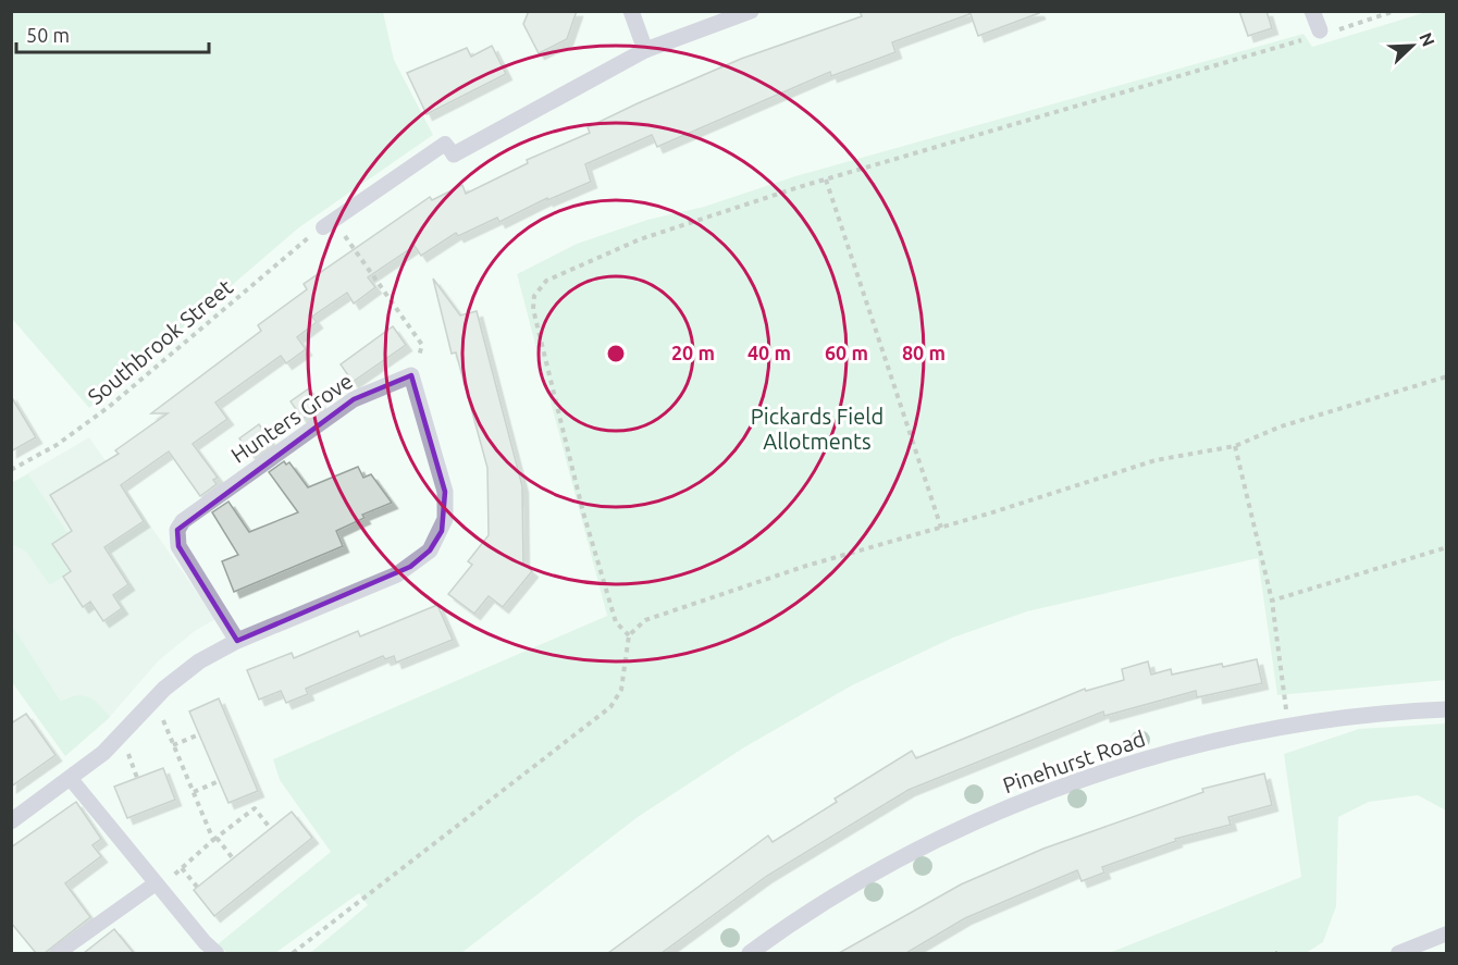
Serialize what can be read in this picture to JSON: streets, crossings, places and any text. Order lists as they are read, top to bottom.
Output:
{
  "streets": {
    "street": ["Hunters Grove", "Pinehurst Road"],
    "path": ["Southbrook Street"]
  },
  "parks": ["Pickards Field Allotments"],
  "scale_bar": "50 m",
  "north": "top right",
  "rings": [
    "20 m",
    "40 m",
    "60 m",
    "80 m"
  ]
}
